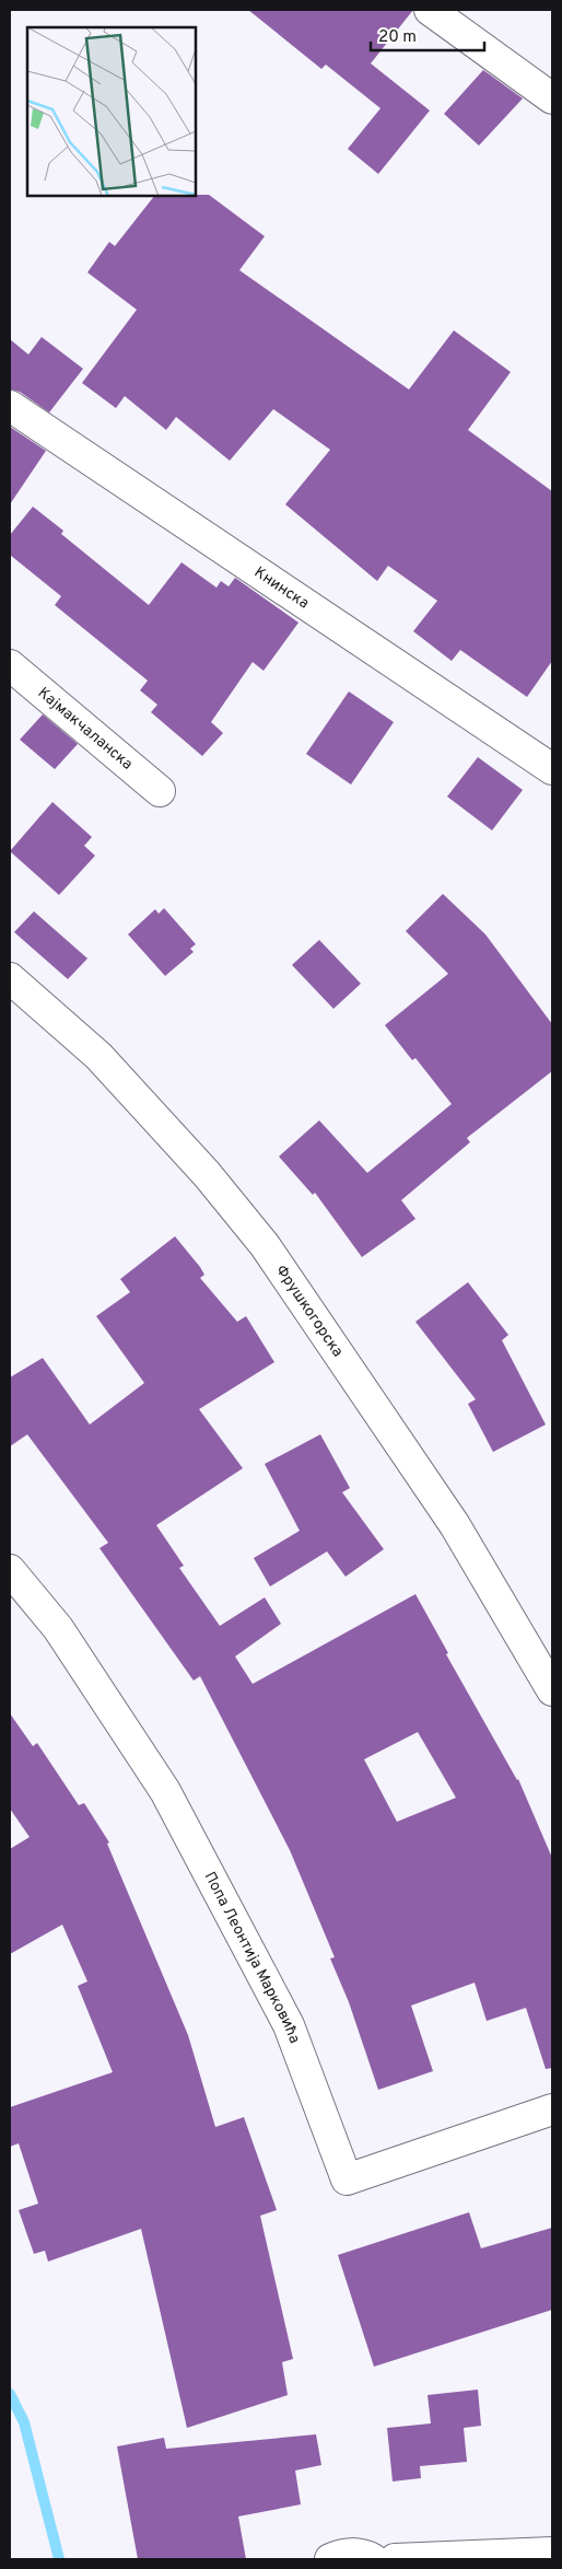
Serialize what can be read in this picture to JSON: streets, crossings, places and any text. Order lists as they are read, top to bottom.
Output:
{
  "streets": {
    "street": [
      "Книнска",
      "Кајмакчаланска",
      "Фрушкогорска",
      "Попа Леонтија Марковића"
    ]
  },
  "scale_bar": "20 m"
}
